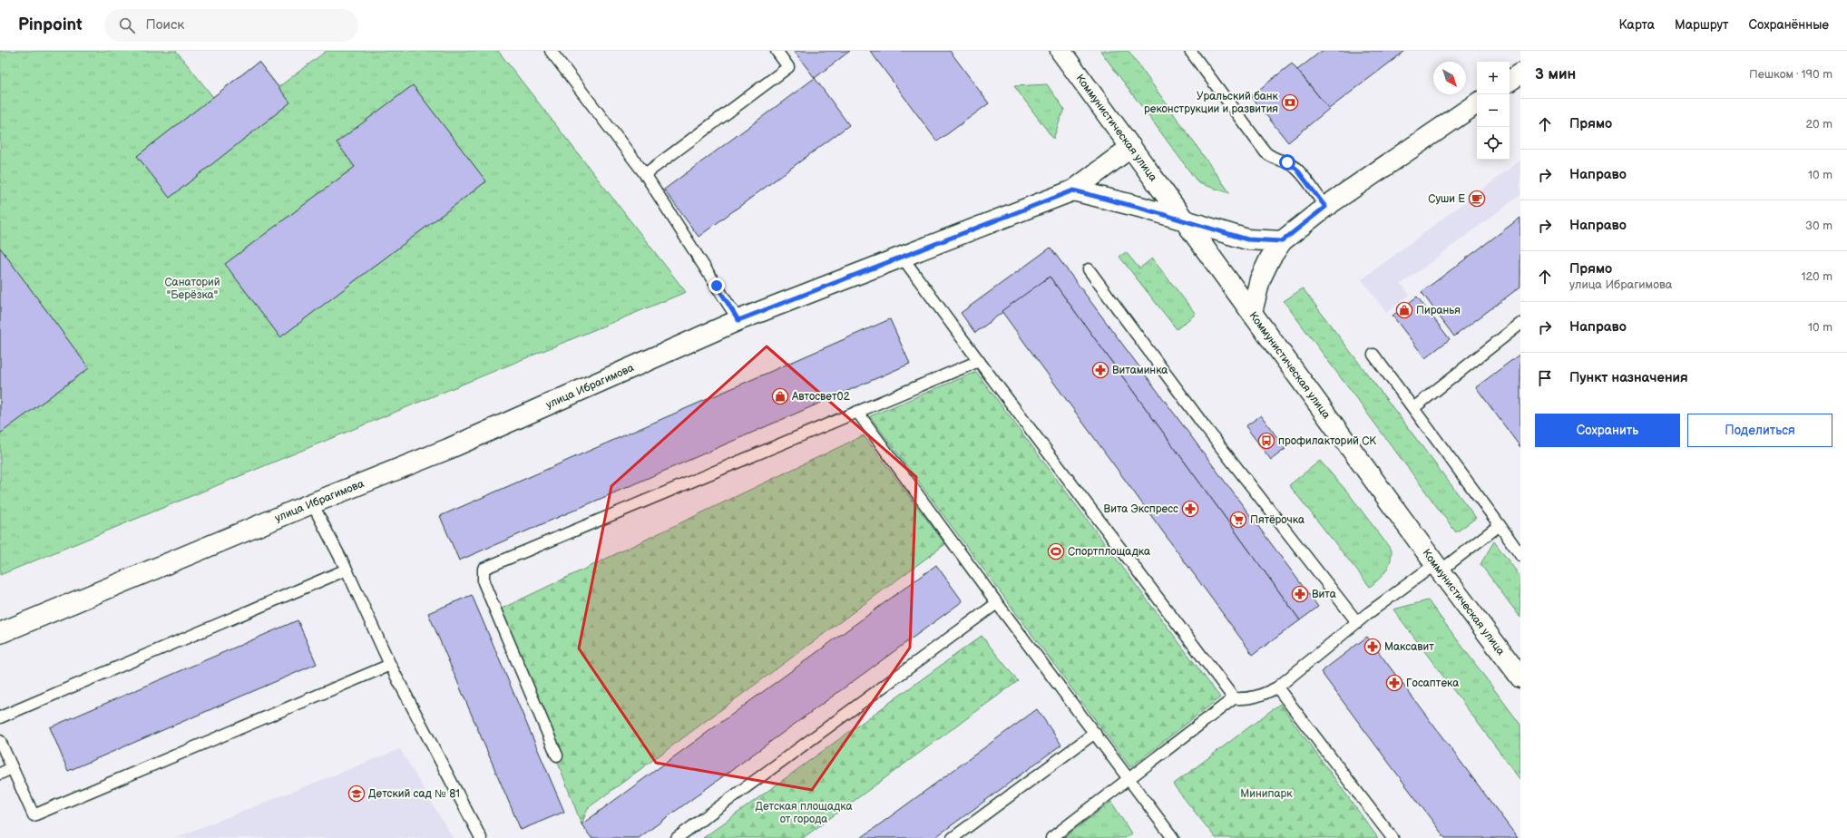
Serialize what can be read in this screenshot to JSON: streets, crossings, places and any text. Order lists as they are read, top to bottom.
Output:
{
  "streets": {
    "main road": ["Коммунистическая улица", "улица Ибрагимова"]
  },
  "crossings": [
    ["Коммунистическая улица", "улица Ибрагимова"]
  ],
  "parks": ["Санаторий \"Берёзка\"", "Минипарк", "Детская площадка от города"],
  "places": {
    "bank": ["Уральский банк реконструкции и развития"],
    "cafe": ["Суши Е"],
    "shop": ["Пиранья", "Автосвет02"],
    "pharmacy": [
      "Витаминка",
      "Вита Экспресс",
      "Вита",
      "Максавит",
      "Госаптека"
    ],
    "bus stop": ["профилакторий СК"],
    "supermarket": ["Пятёрочка"],
    "sports": ["Спортплощадка"],
    "school or university": ["Детский сад № 81"]
  },
  "north": "bottom right",
  "page": {
    "header": "Pinpoint",
    "search": "Поиск",
    "nav": ["Карта", "Маршрут", "Сохранённые"],
    "heading": ["3 мин", "Пешком · 190 m"],
    "map_buttons": ["+", "−"],
    "list": [
      ["Прямо", "20 m"],
      ["Направо", "10 m"],
      ["Направо", "30 m"],
      ["Прямо", "улица Ибрагимова", "120 m"],
      ["Направо", "10 m"],
      "Пункт назначения"
    ],
    "buttons": ["Сохранить", "Поделиться"]
  }
}
